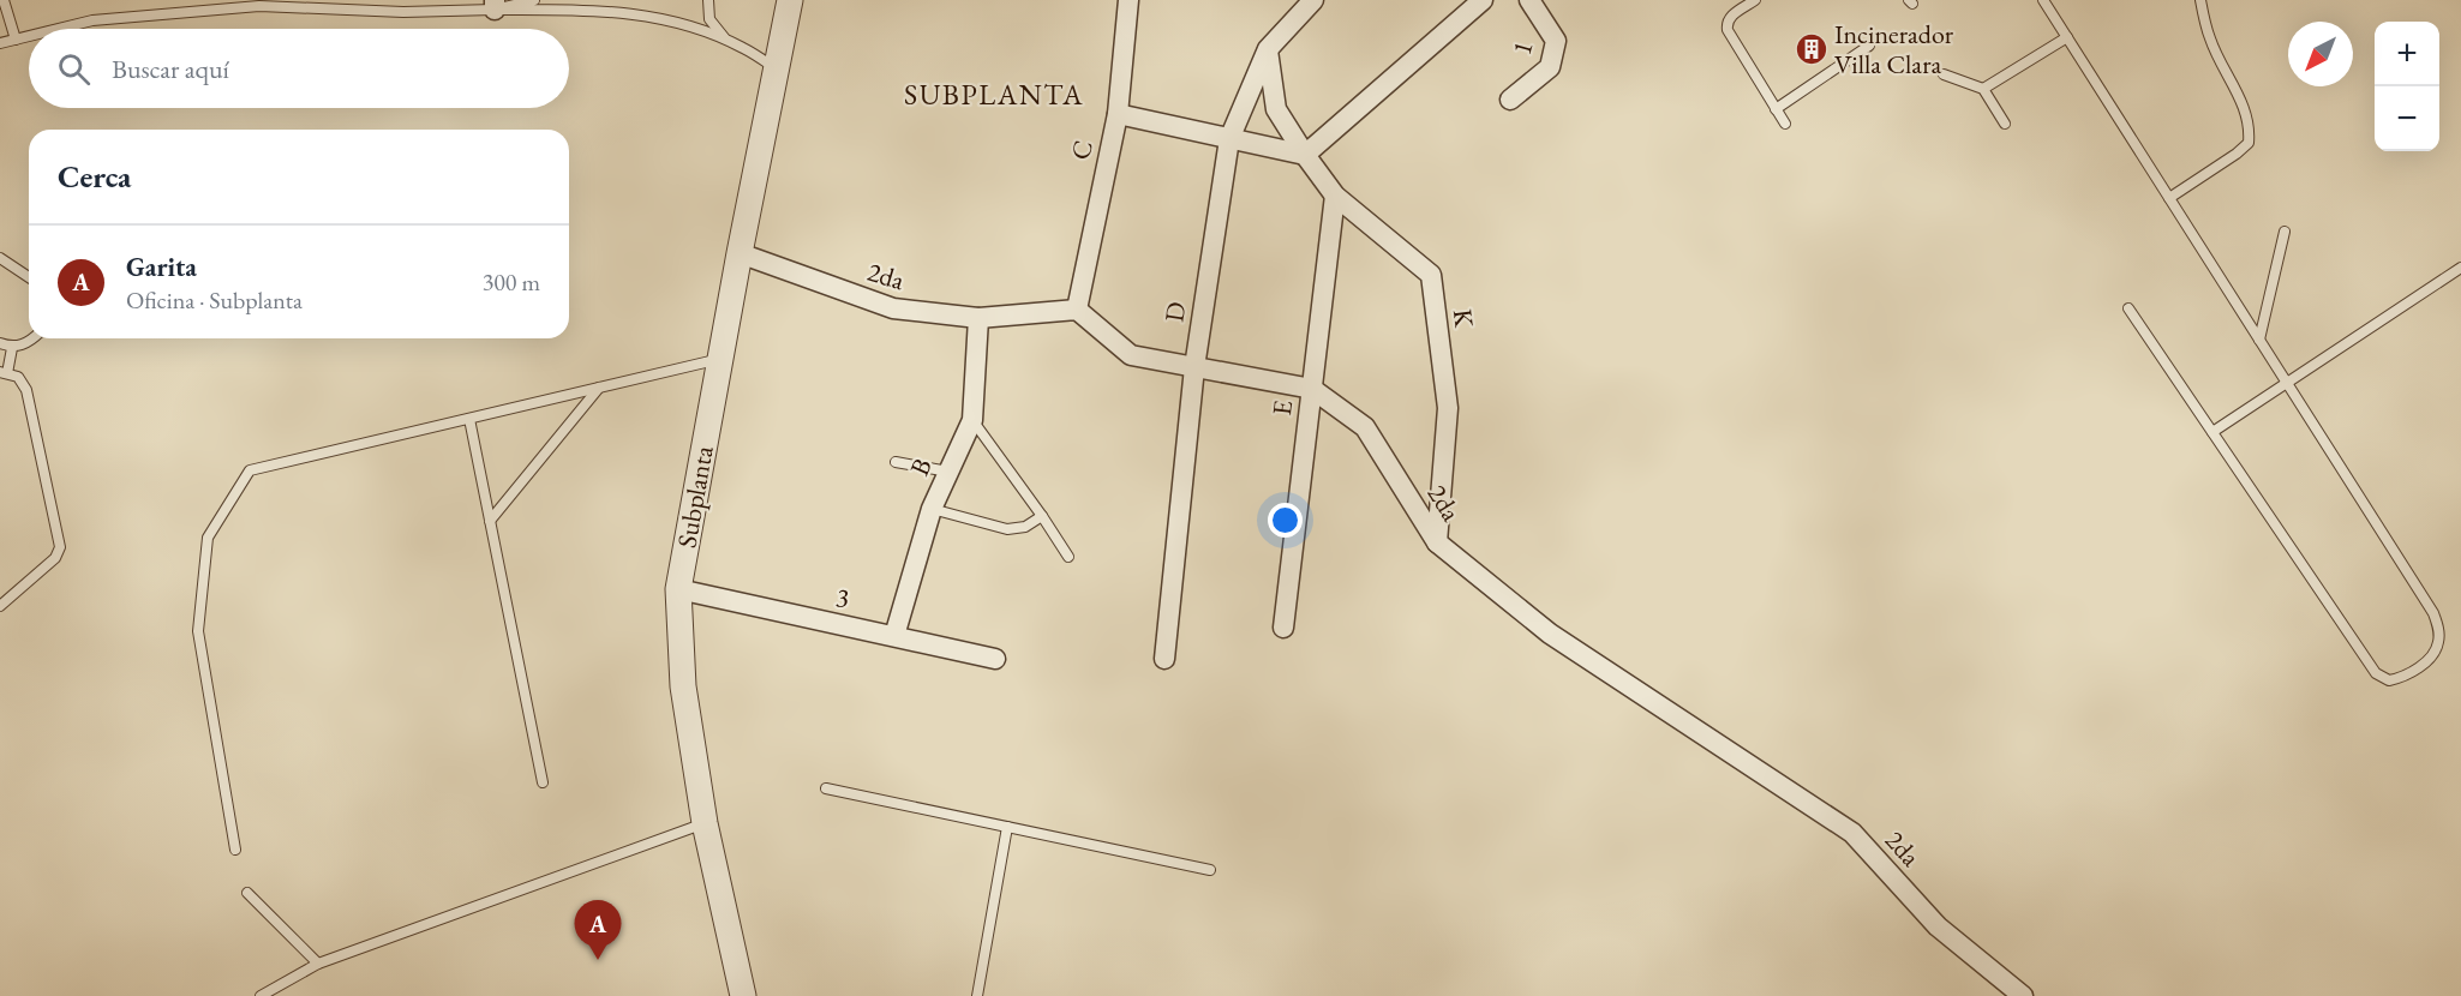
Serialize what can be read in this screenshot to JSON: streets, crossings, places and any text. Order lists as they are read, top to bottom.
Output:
{
  "streets": {
    "street": [
      "1",
      "C",
      "2da",
      "D",
      "K",
      "E",
      "B",
      "Subplanta",
      "3"
    ]
  },
  "crossings": [
    ["C", "2da"],
    ["2da", "D"],
    ["2da", "K"],
    ["2da", "E"],
    ["2da", "B"],
    ["2da", "Subplanta"],
    ["D", "K"],
    ["K", "E"],
    ["B", "3"],
    ["Subplanta", "3"]
  ],
  "districts": ["SUBPLANTA"],
  "places": {
    "building": ["Incinerador Villa Clara"]
  },
  "north": "bottom left",
  "page": {
    "map_buttons": ["+", "−"],
    "search": "Buscar aquí",
    "heading": "Cerca",
    "list": [
      {
        "mark": "A",
        "name": "Garita",
        "note": "Oficina · Subplanta",
        "value": "300 m"
      }
    ],
    "pins": "A"
  }
}
